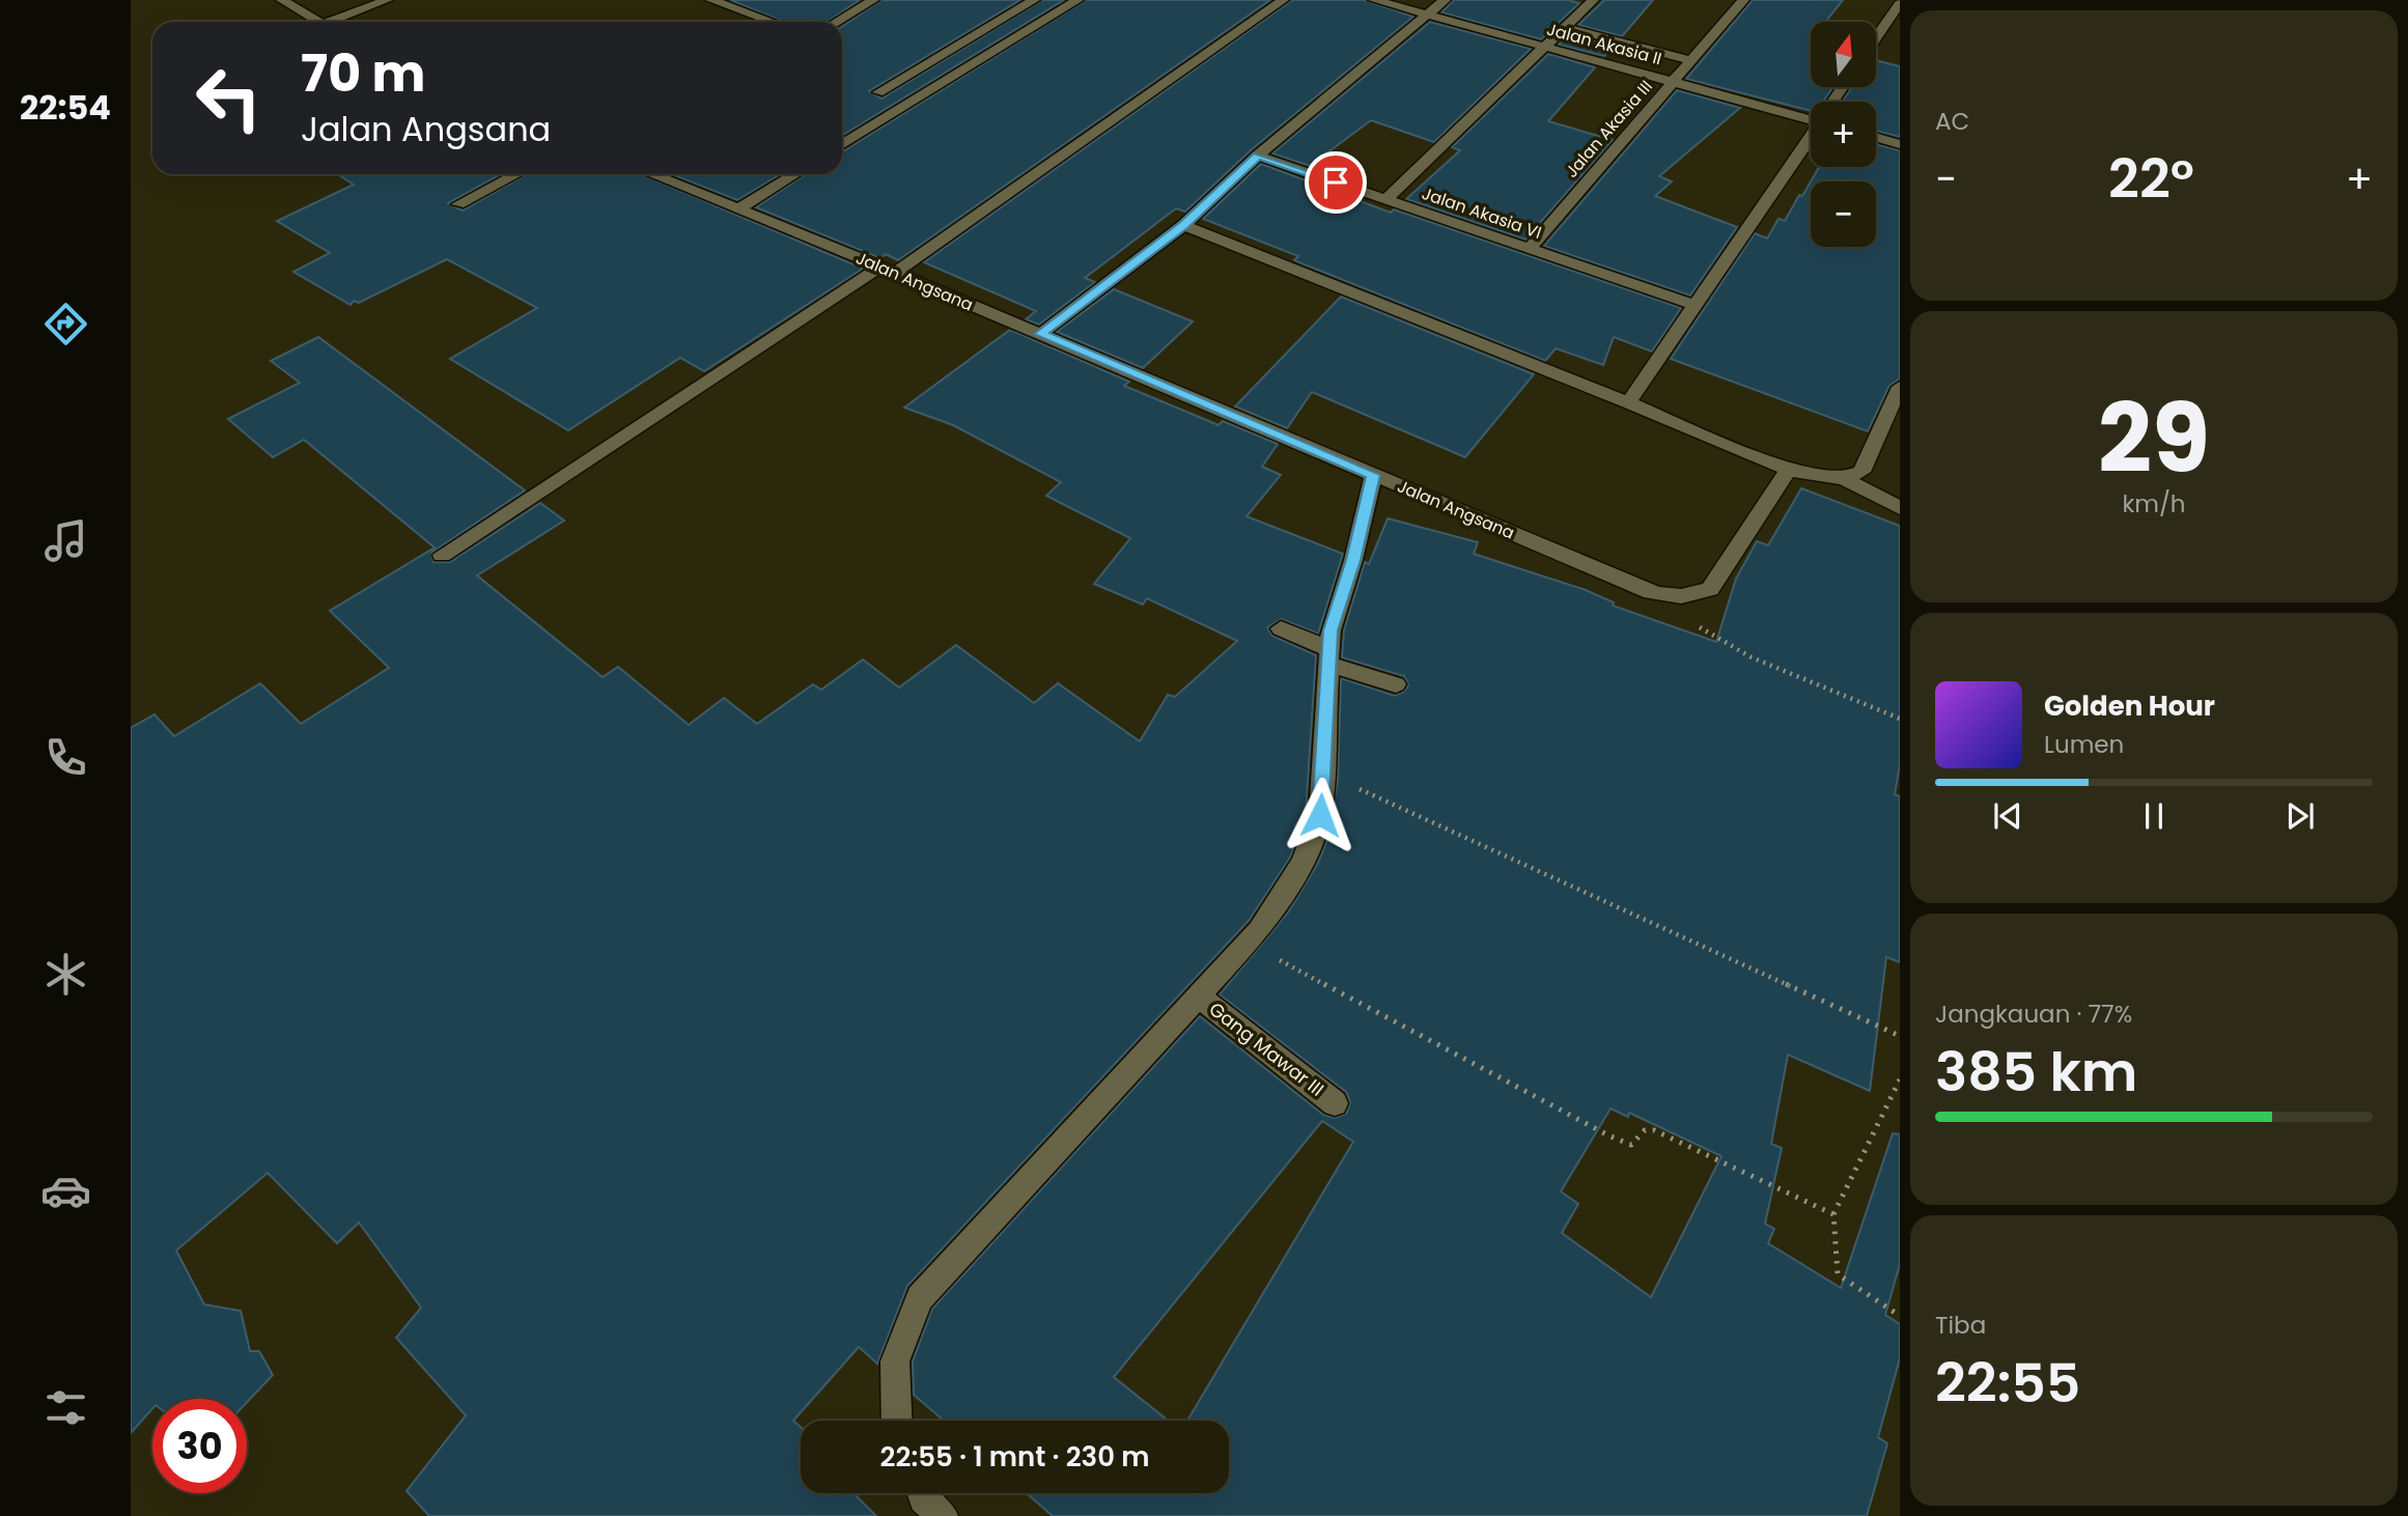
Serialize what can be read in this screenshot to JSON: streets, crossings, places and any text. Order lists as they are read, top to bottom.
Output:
{
  "streets": {
    "street": [
      "Jalan Akasia II",
      "Jalan Akasia III",
      "Jalan Akasia VI",
      "Jalan Angsana",
      "Gang Mawar III"
    ]
  },
  "crossings": [
    ["Jalan Akasia II", "Jalan Akasia III"],
    ["Jalan Akasia III", "Jalan Akasia VI"]
  ],
  "north": "top",
  "page": {
    "tabs": "22:54",
    "tile": [
      "AC",
      ["29", "km/h"],
      ["Jangkauan · 77%", "385 km"],
      ["Tiba", "22:55"]
    ],
    "map_buttons": ["+", "−"],
    "turn": ["70 m", "Jalan Angsana"],
    "heat": ["−", "22°", "+"],
    "song": ["Golden Hour", "Lumen"],
    "limit": "30",
    "trip": "22:55 · 1 mnt · 230 m"
  }
}
